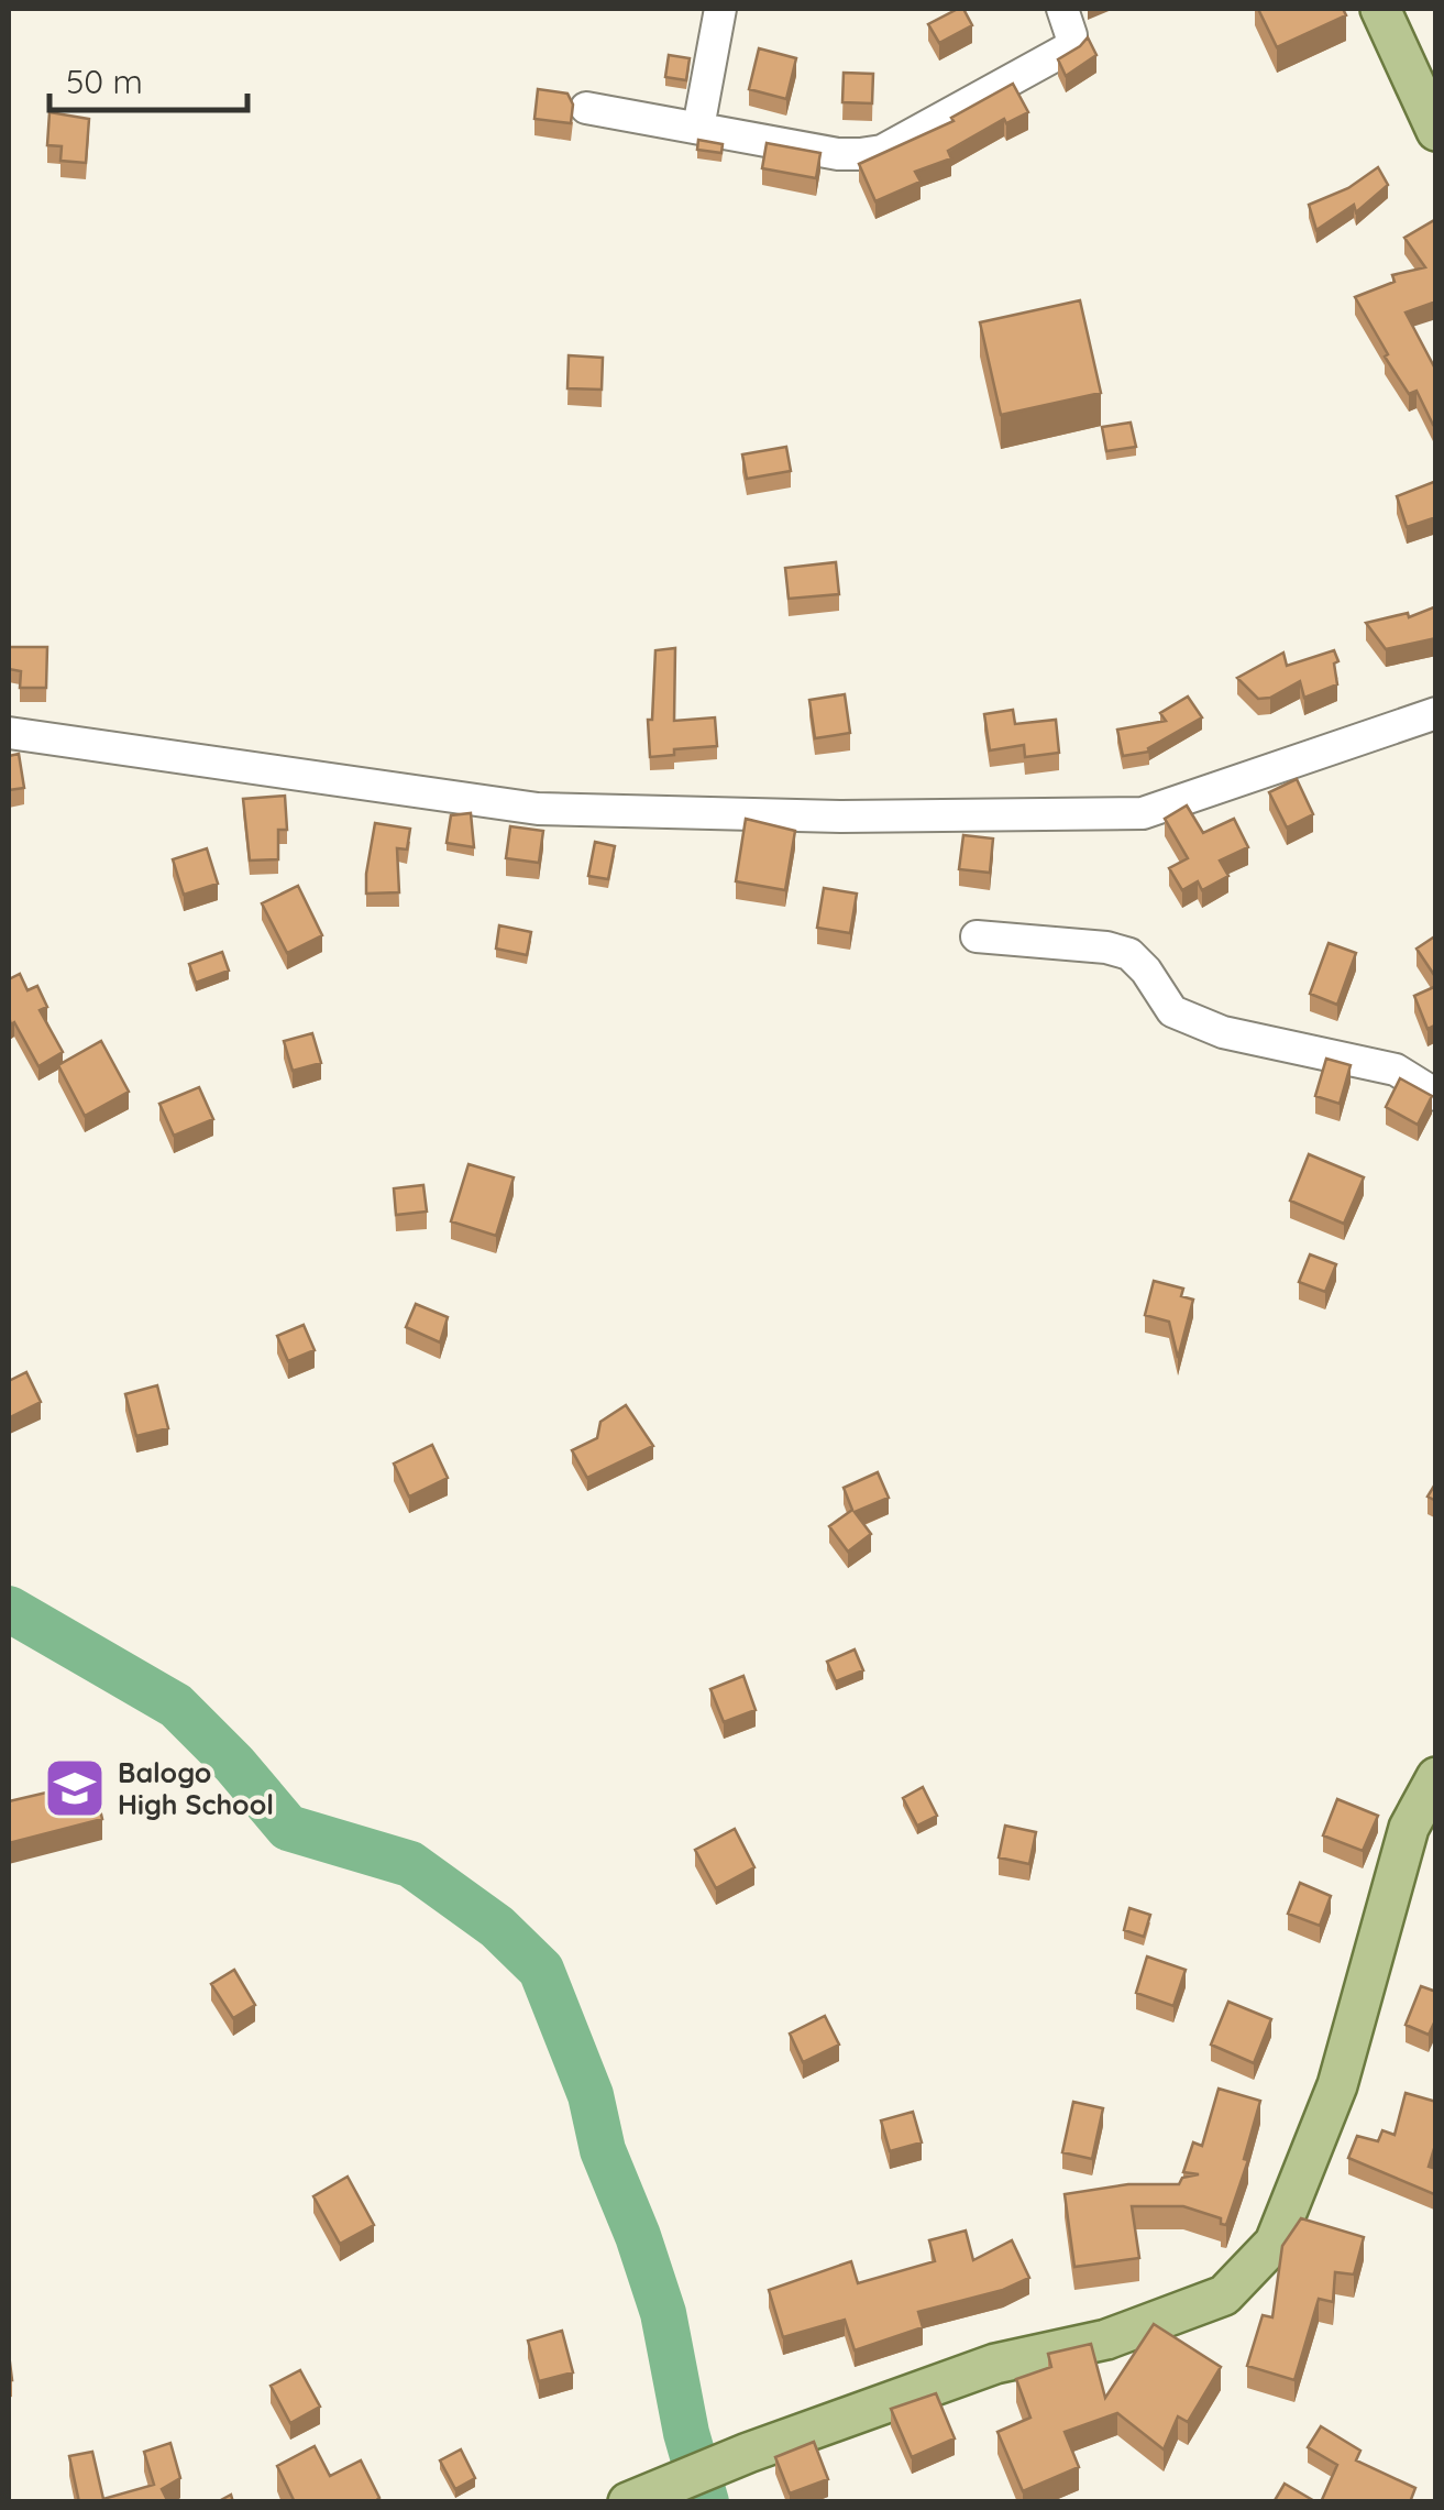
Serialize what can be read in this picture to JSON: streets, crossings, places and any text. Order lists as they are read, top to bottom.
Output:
{
  "places": {
    "school or university": ["Balogo High School"]
  },
  "scale_bar": "50 m"
}
